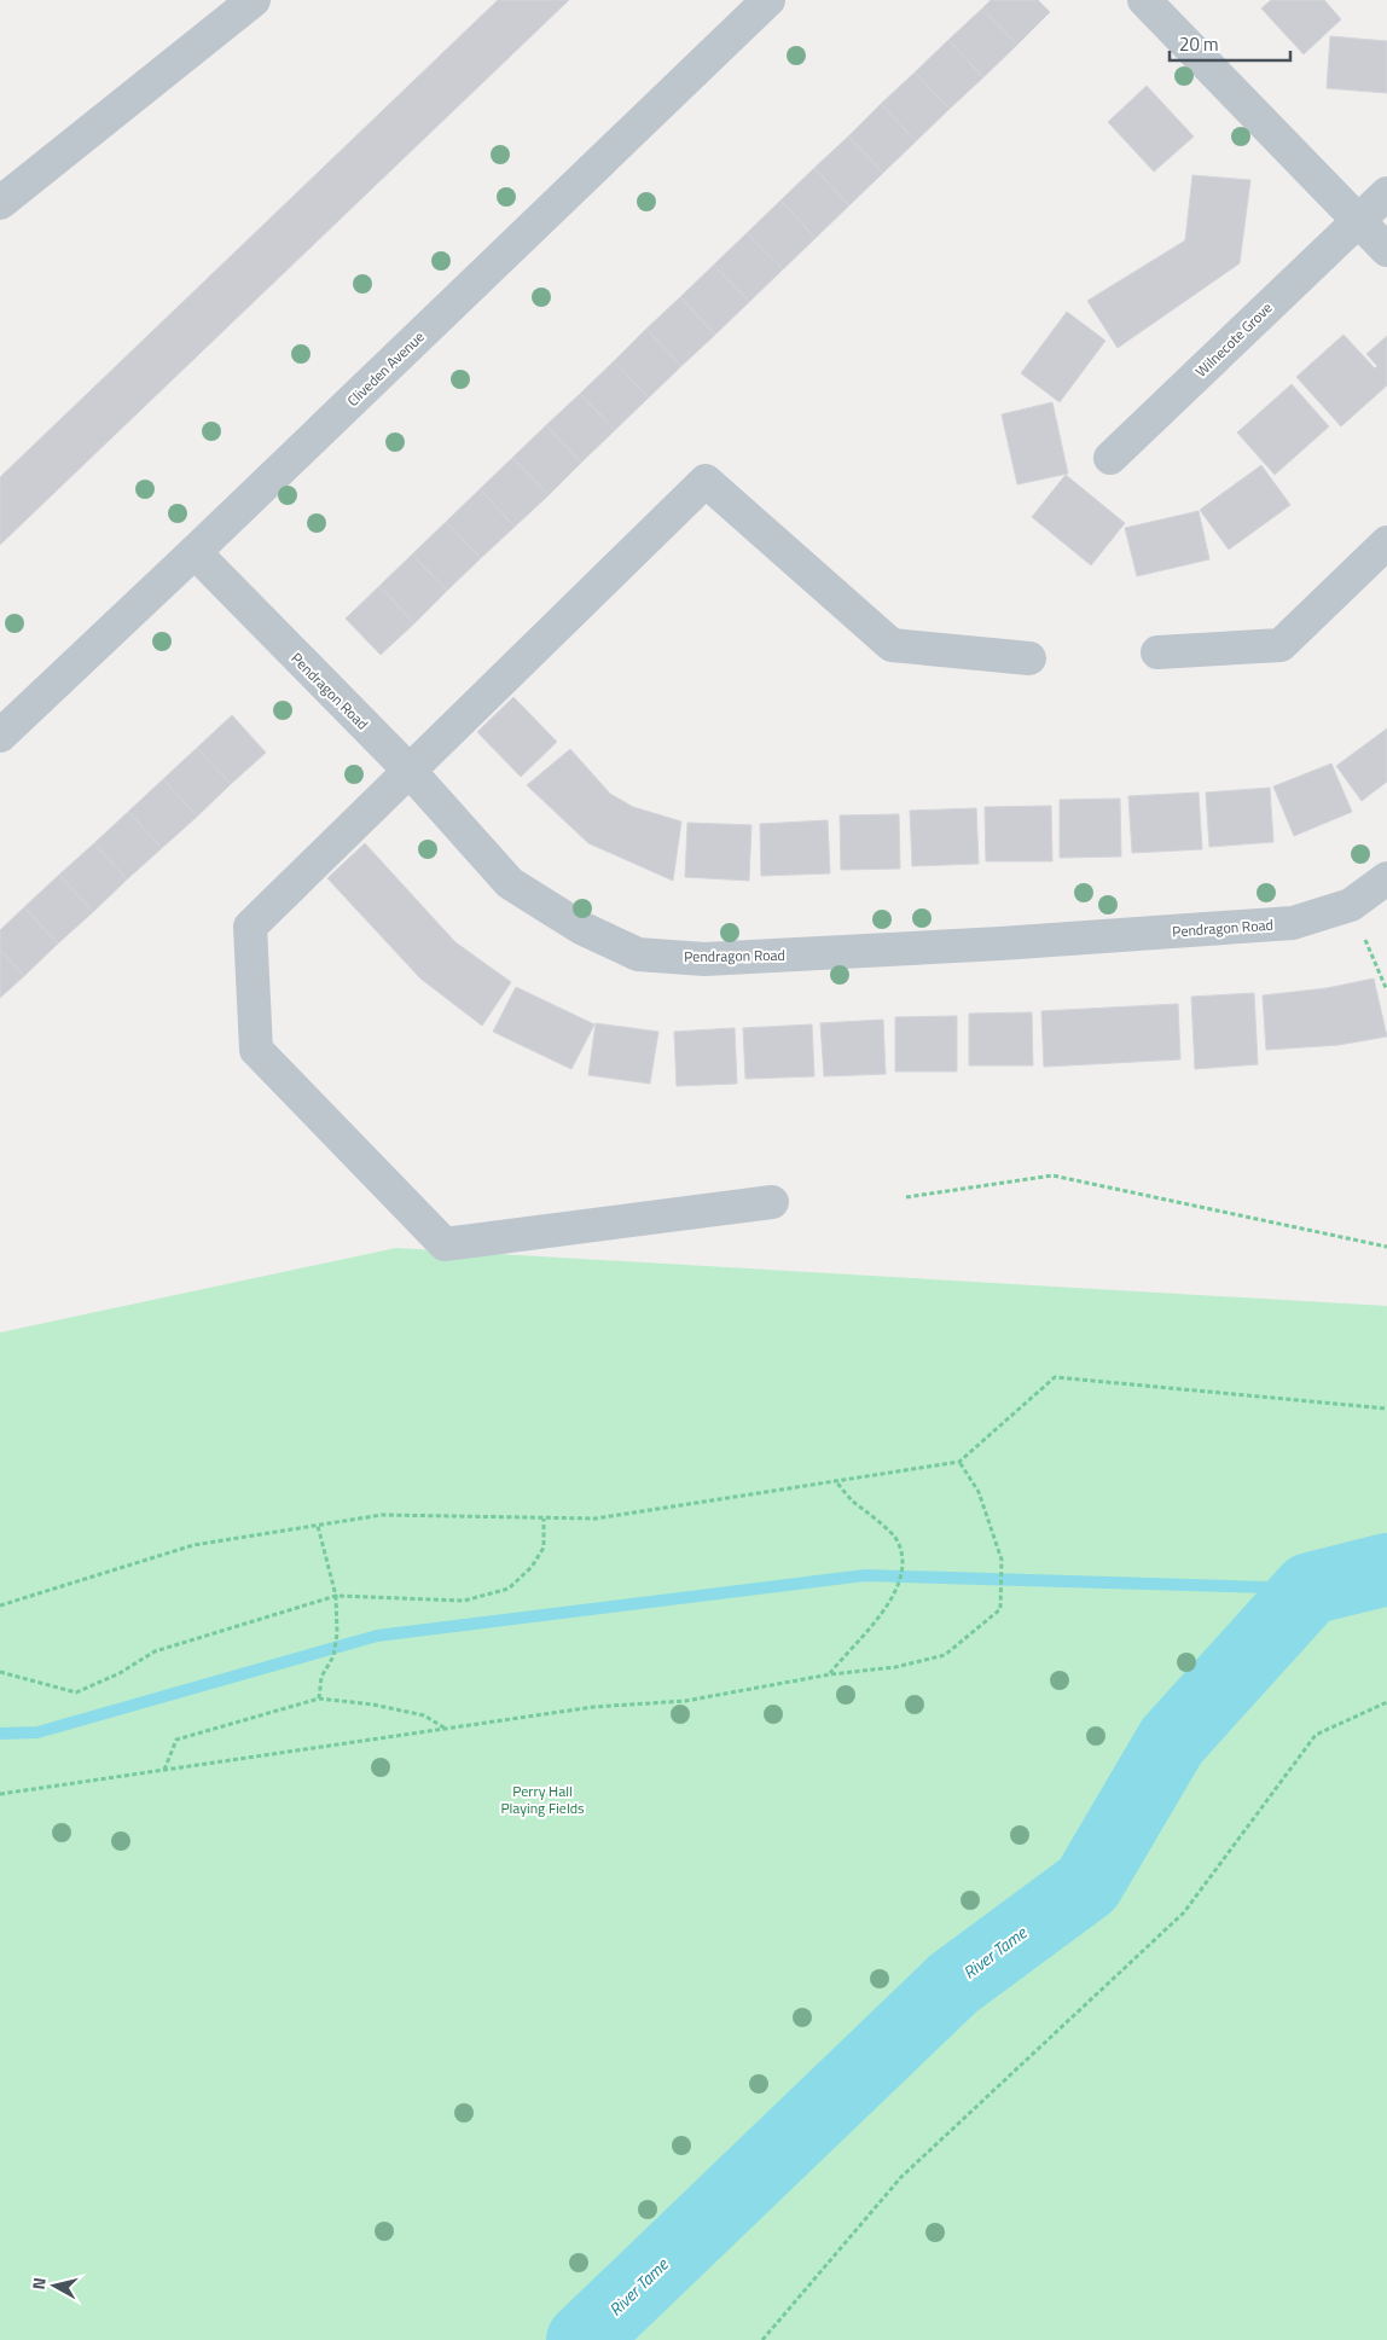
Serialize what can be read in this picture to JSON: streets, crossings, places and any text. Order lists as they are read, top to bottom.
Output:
{
  "streets": {
    "street": ["Wilnecote Grove", "Cliveden Avenue", "Pendragon Road"]
  },
  "crossings": [
    ["Cliveden Avenue", "Pendragon Road"]
  ],
  "water": ["River Tame"],
  "parks": ["Perry Hall Playing Fields"],
  "scale_bar": "20 m",
  "north": "left"
}
